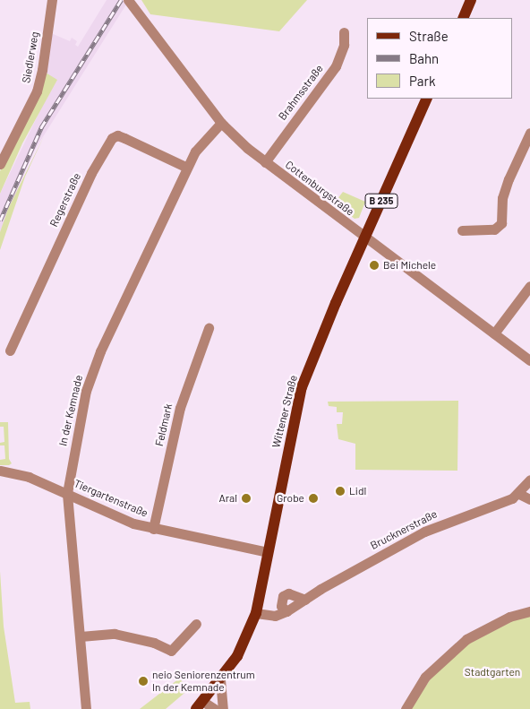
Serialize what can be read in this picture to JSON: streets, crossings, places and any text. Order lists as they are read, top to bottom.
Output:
{
  "streets": {
    "main road": ["B 235", "Wittener Straße"],
    "street": [
      "Siedlerweg",
      "Brahmsstraße",
      "Cottenburgstraße",
      "Regerstraße",
      "In der Kemnade",
      "Feldmark",
      "Tiergartenstraße",
      "Brucknerstraße"
    ]
  },
  "crossings": [
    ["Brahmsstraße", "Cottenburgstraße"],
    ["Cottenburgstraße", "In der Kemnade"],
    ["Cottenburgstraße", "Wittener Straße"],
    ["Regerstraße", "In der Kemnade"],
    ["B 235", "Wittener Straße"],
    ["In der Kemnade", "Tiergartenstraße"],
    ["Wittener Straße", "Tiergartenstraße"],
    ["Wittener Straße", "Brucknerstraße"],
    ["Feldmark", "Tiergartenstraße"]
  ],
  "parks": ["Stadtgarten"],
  "places": [
    "Bei Michele",
    "Lidl",
    "Aral",
    "Grobe",
    "neio Seniorenzentrum In der Kemnade"
  ],
  "legend": ["Straße", "Bahn", "Park"]
}
